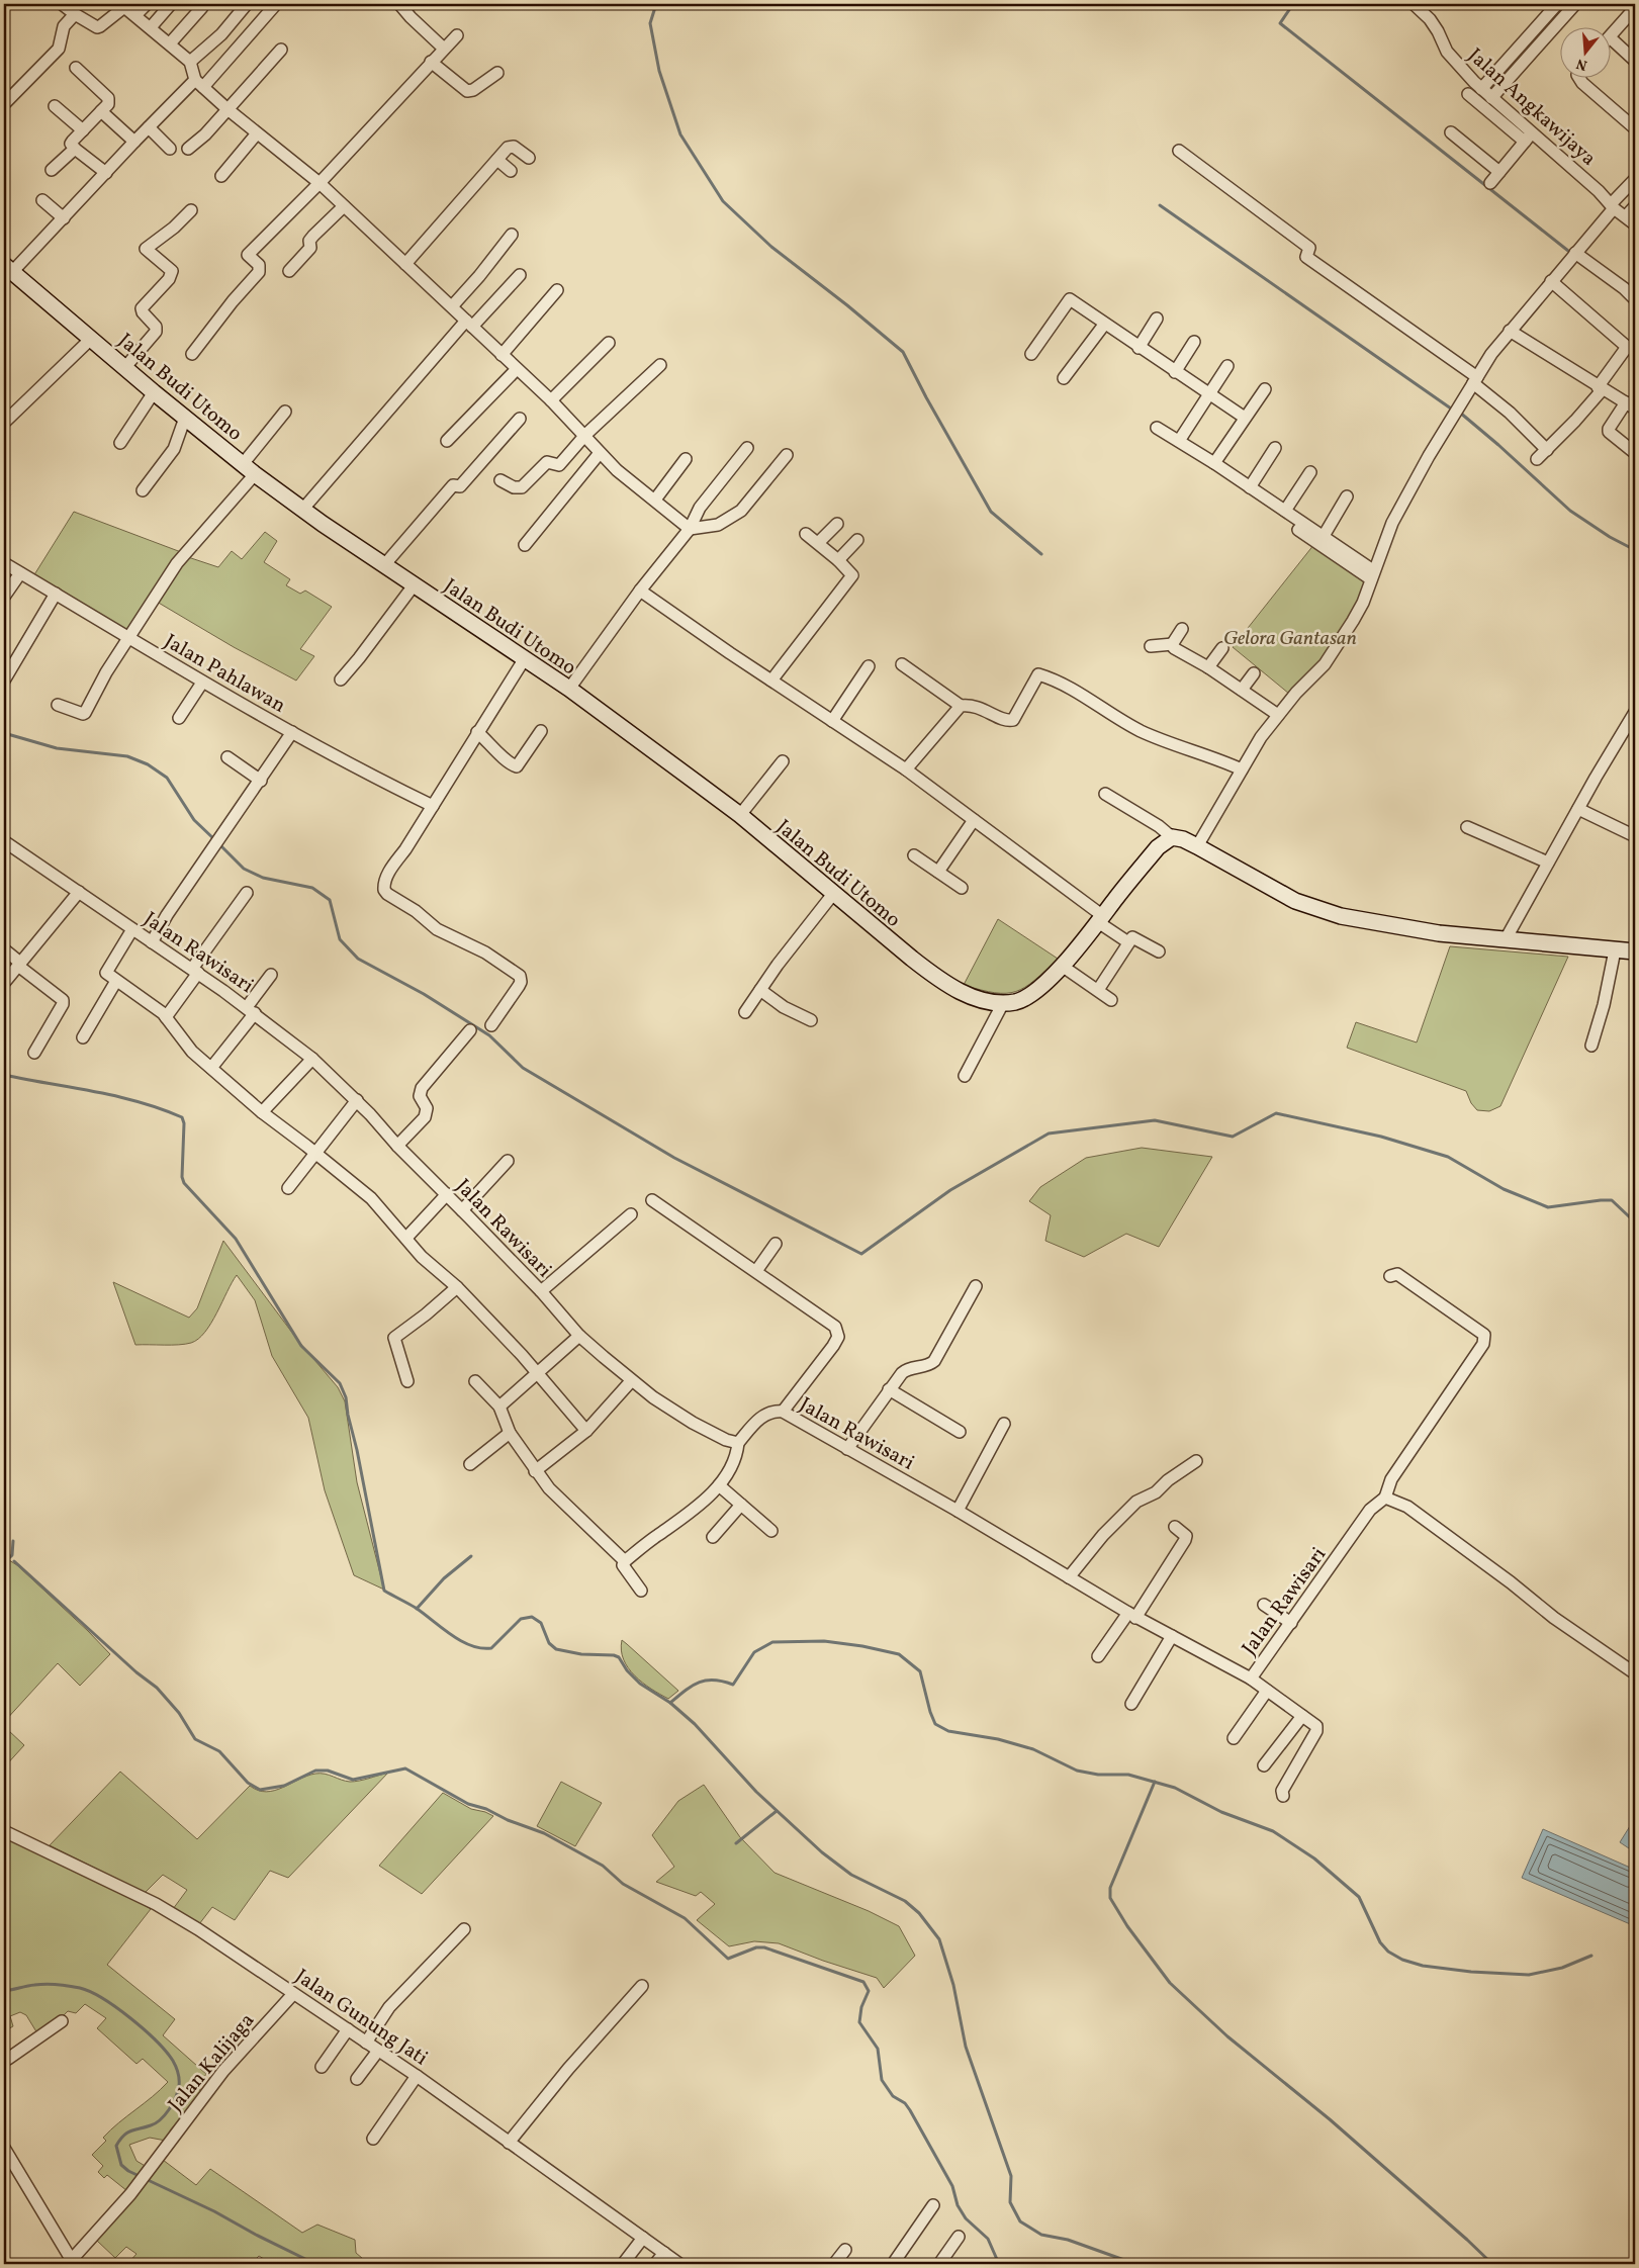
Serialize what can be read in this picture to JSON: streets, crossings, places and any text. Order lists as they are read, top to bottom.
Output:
{
  "streets": {
    "street": [
      "Jalan Angkawijaya",
      "Jalan Budi Utomo",
      "Jalan Pahlawan",
      "Jalan Rawisari",
      "Jalan Gunung Jati",
      "Jalan Kalijaga"
    ]
  },
  "crossings": [
    ["Jalan Gunung Jati", "Jalan Kalijaga"]
  ],
  "parks": ["Gelora Gantasan"],
  "north": "bottom"
}
